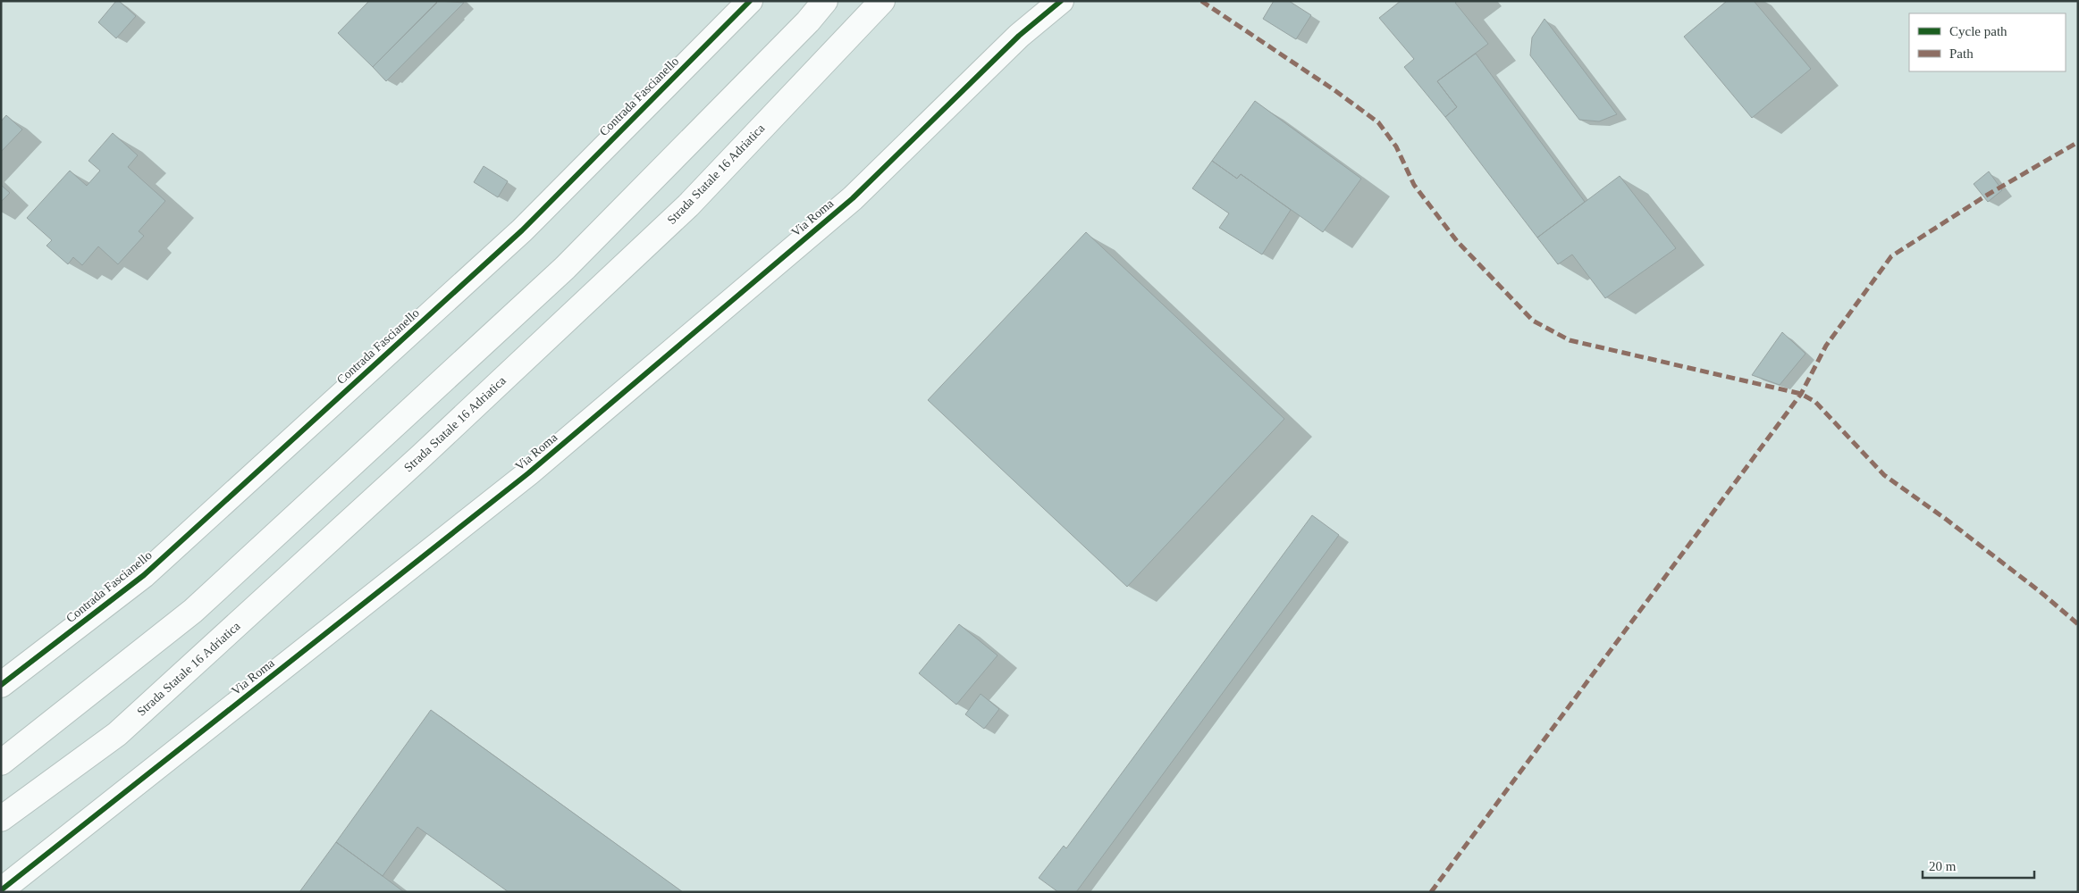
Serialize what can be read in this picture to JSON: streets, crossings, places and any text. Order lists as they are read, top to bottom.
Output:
{
  "streets": {
    "main road": ["Contrada Fascianello", "Strada Statale 16 Adriatica", "Via Roma"]
  },
  "legend": ["Cycle path", "Path"],
  "scale_bar": "20 m"
}
